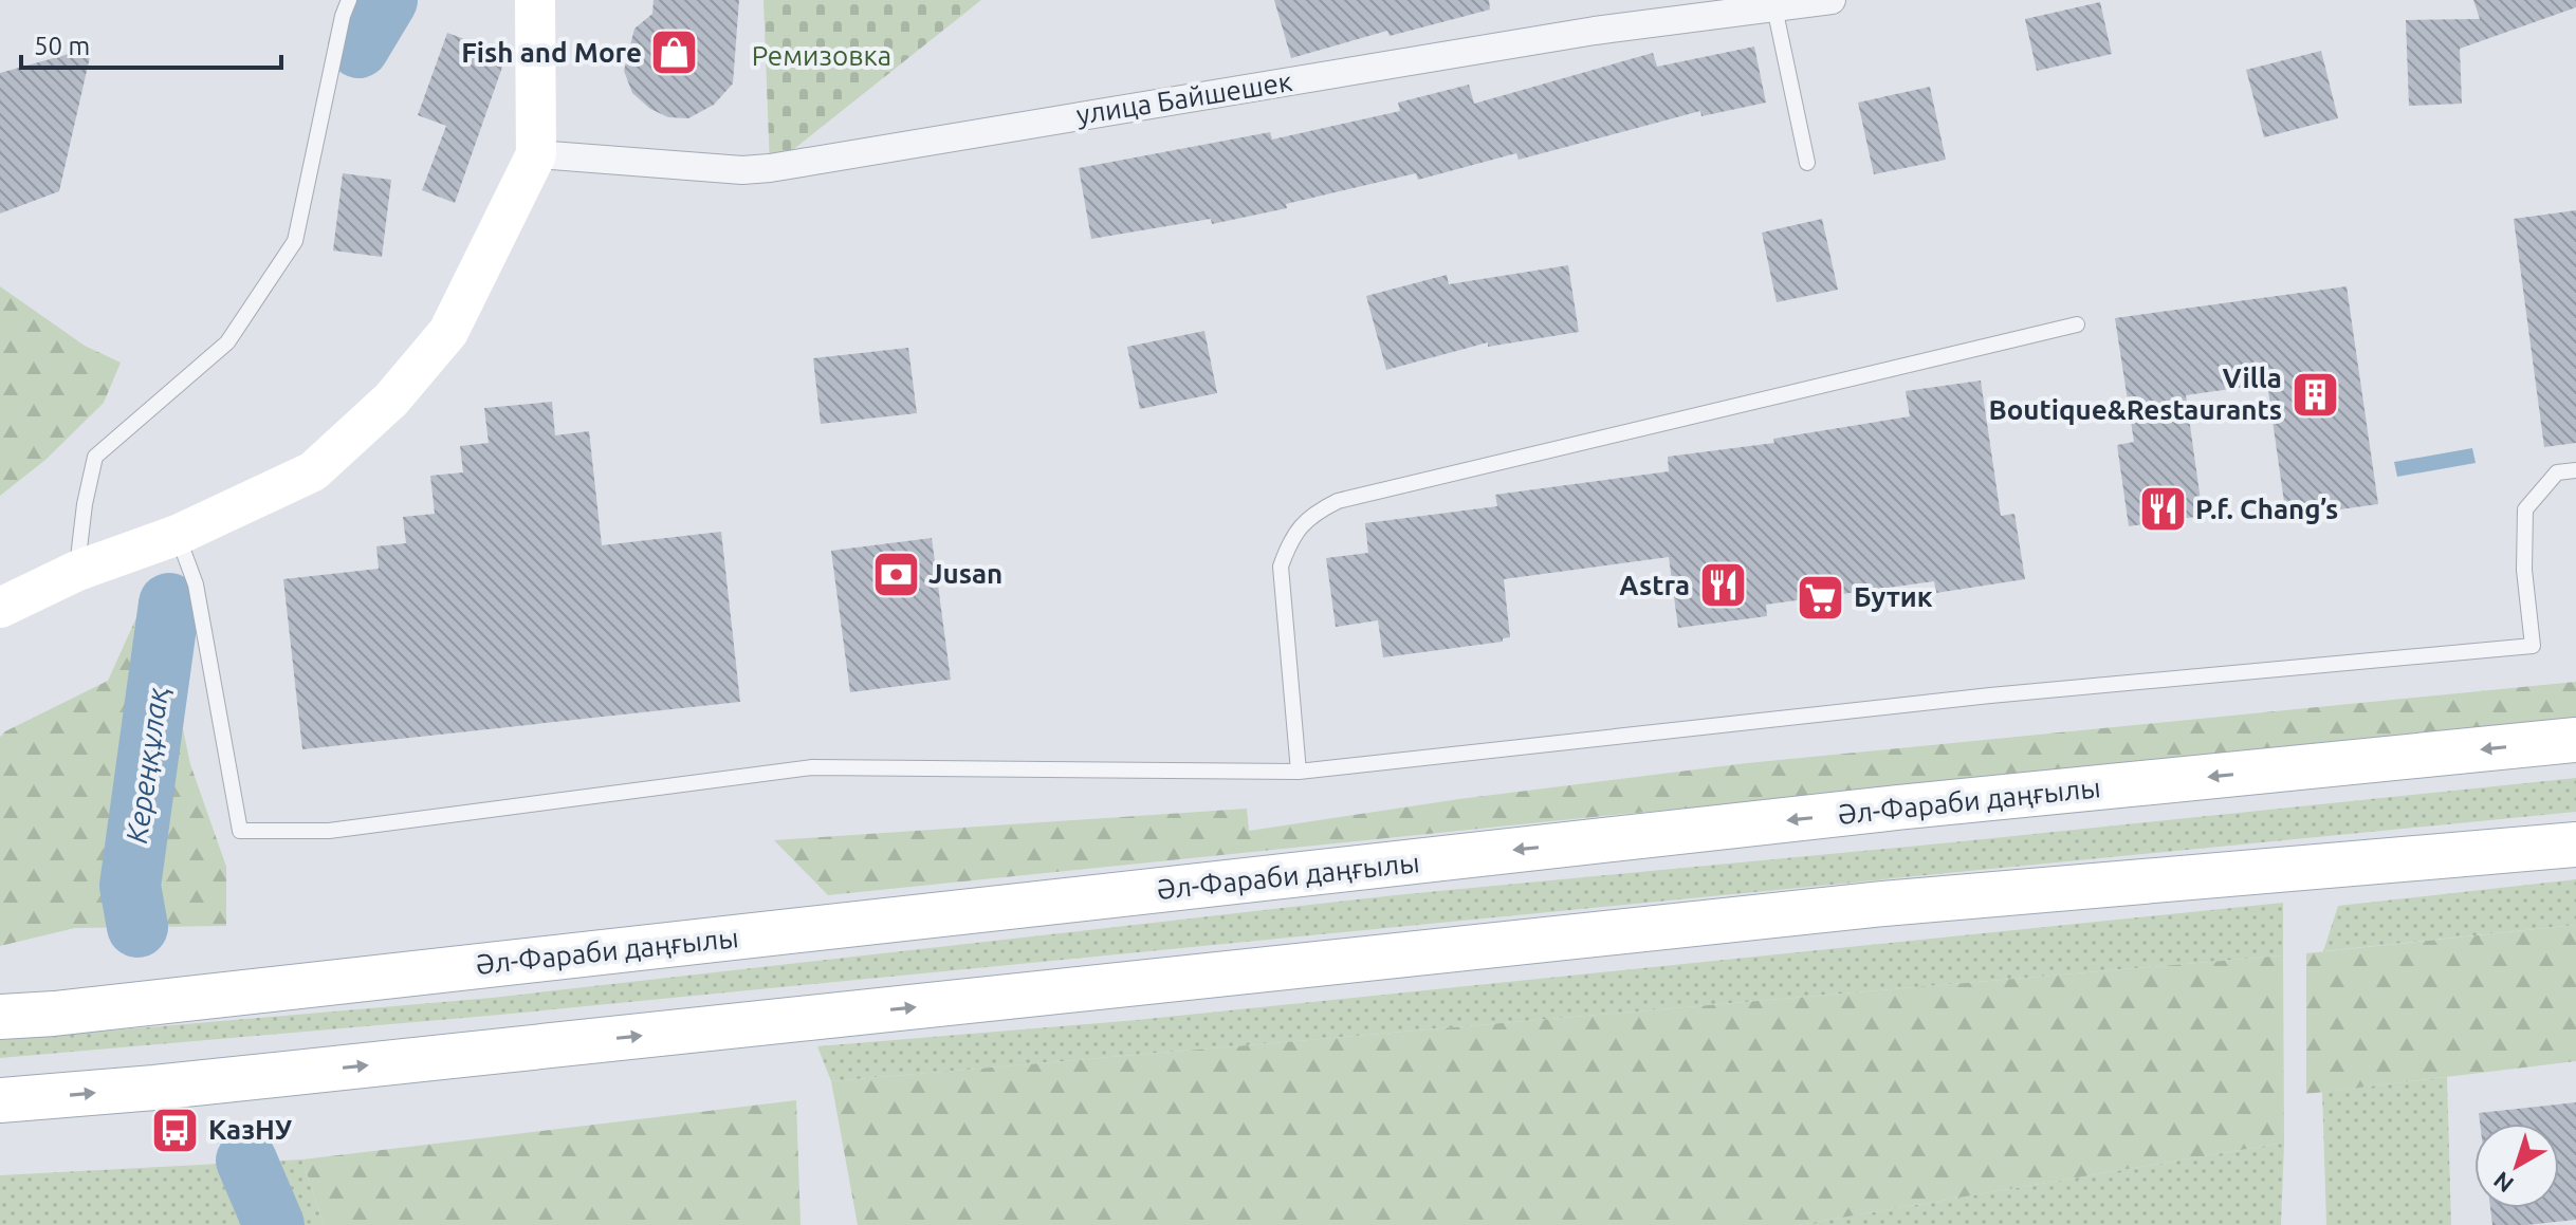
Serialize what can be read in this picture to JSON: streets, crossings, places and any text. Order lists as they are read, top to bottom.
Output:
{
  "streets": {
    "main road": ["Әл-Фараби даңғылы"],
    "street": ["улица Байшешек"]
  },
  "water": ["Кереңқұлақ"],
  "parks": ["Ремизовка"],
  "places": {
    "shop": ["Fish and More"],
    "building": ["Villa Boutique&Restaurants"],
    "restaurant": ["P.f. Chang’s", "Astra"],
    "bank": ["Jusan"],
    "supermarket": ["Бутик"],
    "bus stop": ["КазНУ"]
  },
  "scale_bar": "50 m",
  "north": "bottom left"
}
